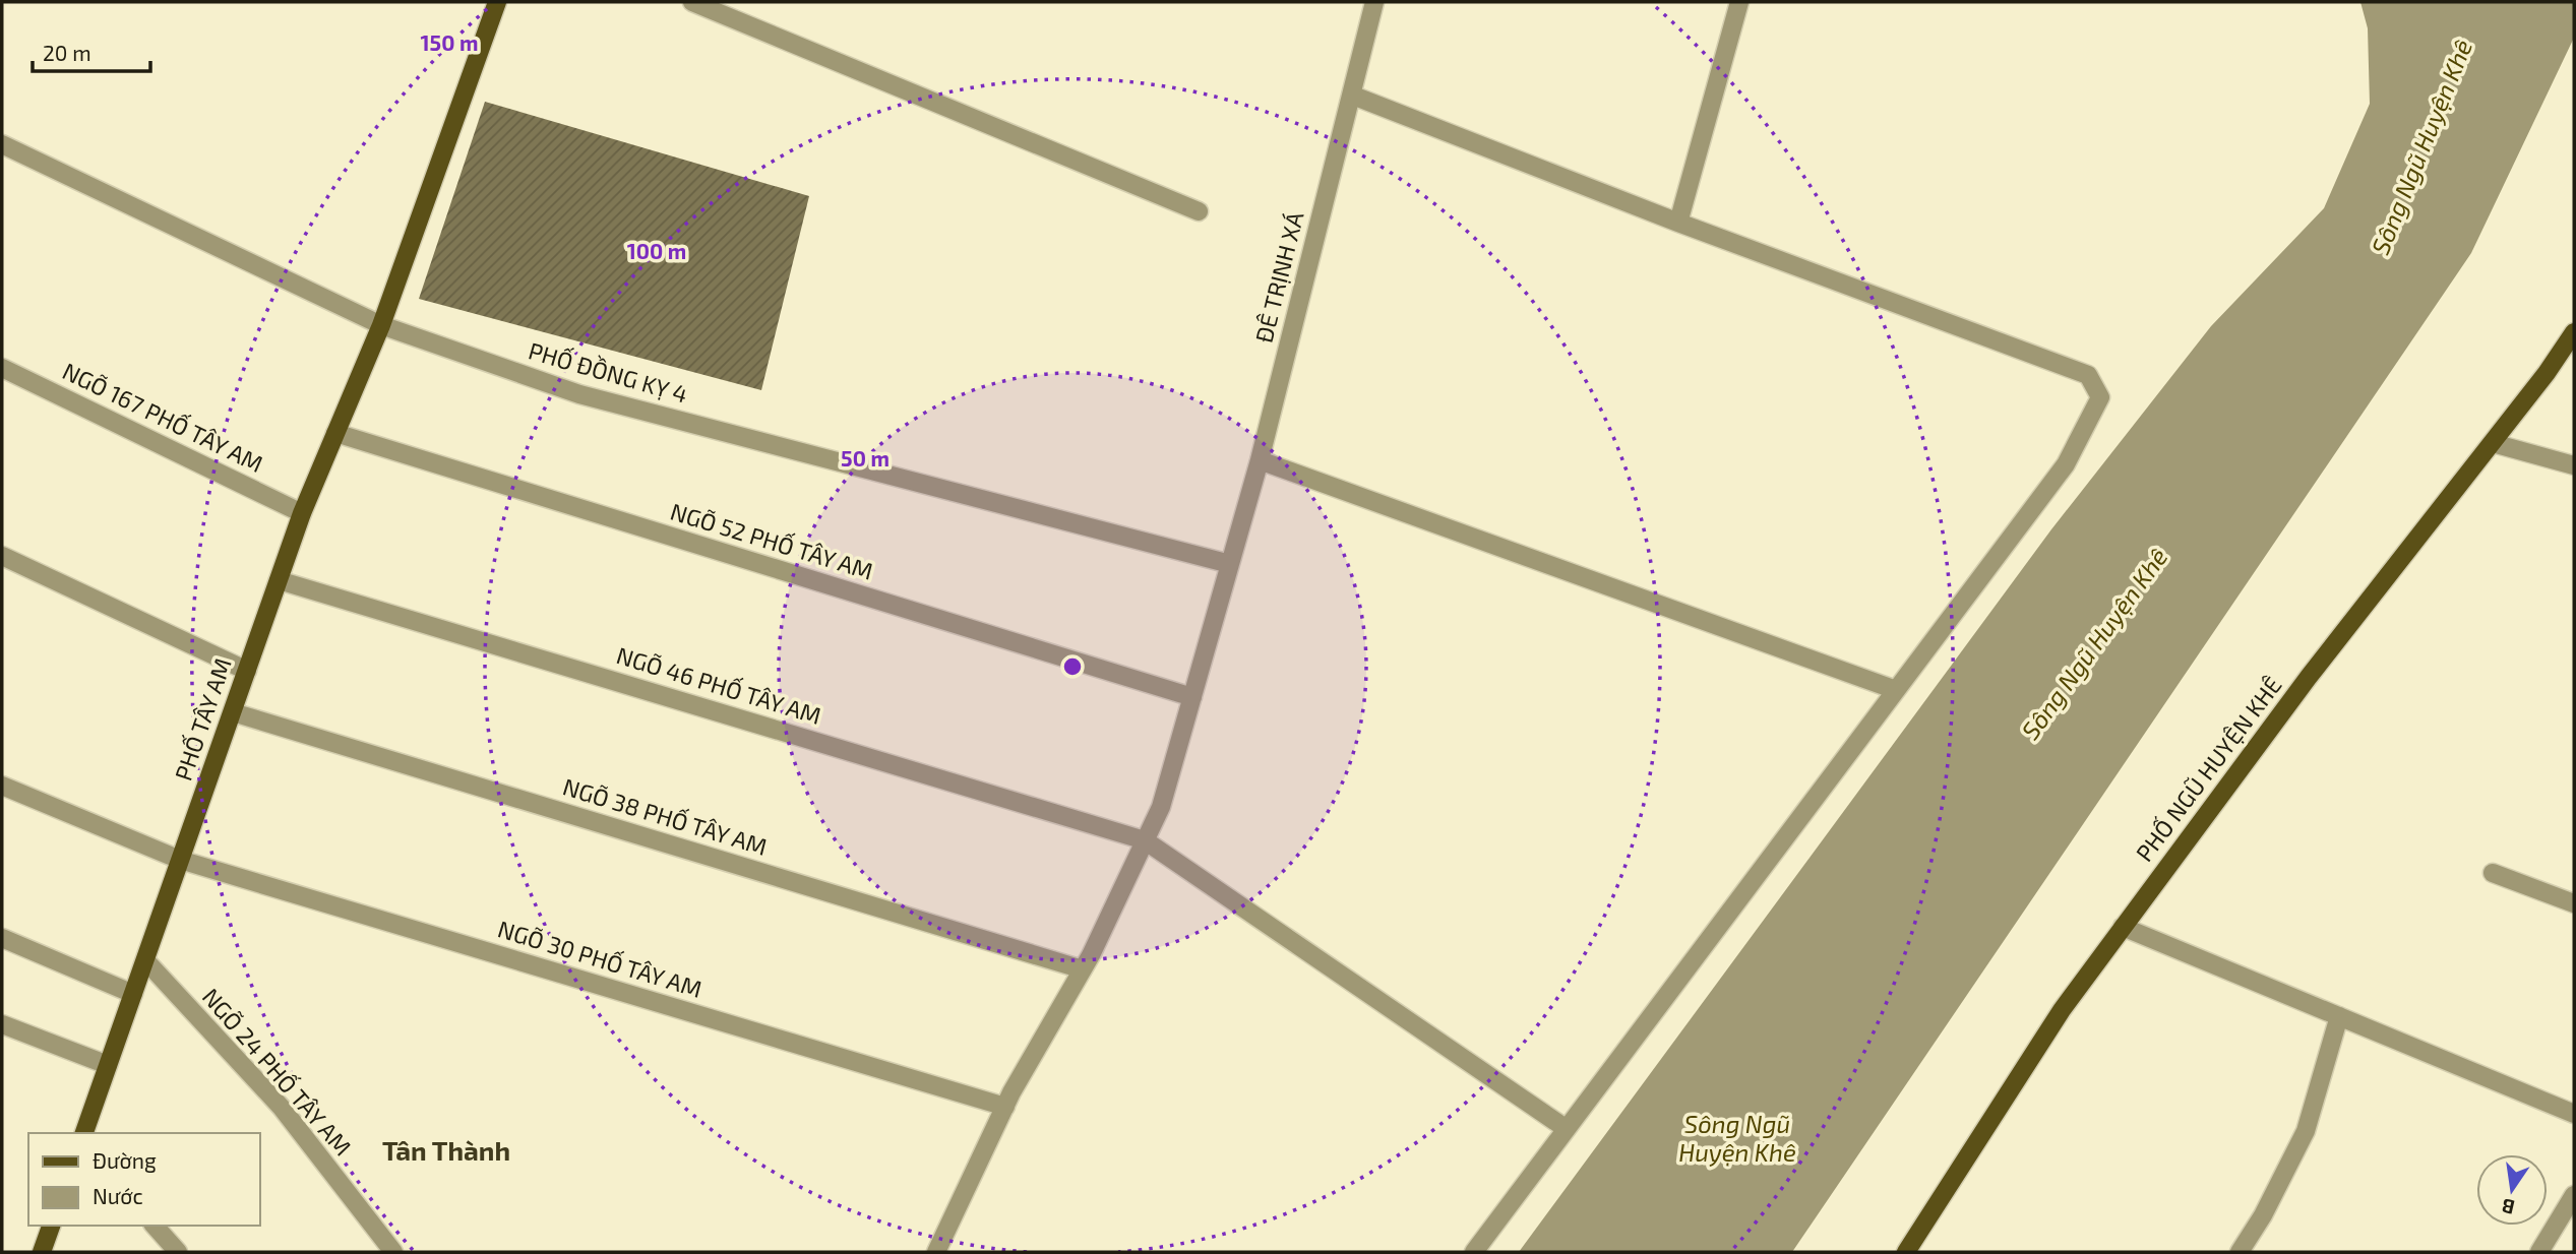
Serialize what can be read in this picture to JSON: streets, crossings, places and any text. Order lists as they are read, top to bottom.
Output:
{
  "streets": {
    "main road": ["PHỐ TÂY AM", "PHỐ NGŨ HUYỆN KHÊ"],
    "street": [
      "ĐÊ TRỊNH XÁ",
      "PHỐ ĐỒNG KỴ 4",
      "NGÕ 167 PHỐ TÂY AM",
      "NGÕ 52 PHỐ TÂY AM",
      "NGÕ 46 PHỐ TÂY AM",
      "NGÕ 38 PHỐ TÂY AM",
      "NGÕ 30 PHỐ TÂY AM",
      "NGÕ 24 PHỐ TÂY AM"
    ]
  },
  "crossings": [
    ["ĐÊ TRỊNH XÁ", "PHỐ ĐỒNG KỴ 4"],
    ["ĐÊ TRỊNH XÁ", "NGÕ 52 PHỐ TÂY AM"],
    ["ĐÊ TRỊNH XÁ", "NGÕ 46 PHỐ TÂY AM"],
    ["ĐÊ TRỊNH XÁ", "NGÕ 38 PHỐ TÂY AM"],
    ["ĐÊ TRỊNH XÁ", "NGÕ 30 PHỐ TÂY AM"],
    ["PHỐ ĐỒNG KỴ 4", "PHỐ TÂY AM"],
    ["NGÕ 167 PHỐ TÂY AM", "PHỐ TÂY AM"],
    ["NGÕ 52 PHỐ TÂY AM", "PHỐ TÂY AM"],
    ["NGÕ 46 PHỐ TÂY AM", "PHỐ TÂY AM"],
    ["PHỐ TÂY AM", "NGÕ 38 PHỐ TÂY AM"],
    ["PHỐ TÂY AM", "NGÕ 30 PHỐ TÂY AM"],
    ["PHỐ TÂY AM", "NGÕ 24 PHỐ TÂY AM"]
  ],
  "districts": ["Tân Thành"],
  "water": ["Sông Ngũ Huyện Khê"],
  "legend": ["Đường", "Nước"],
  "scale_bar": "20 m",
  "north": "bottom",
  "rings": ["150 m", "100 m", "50 m"]
}
